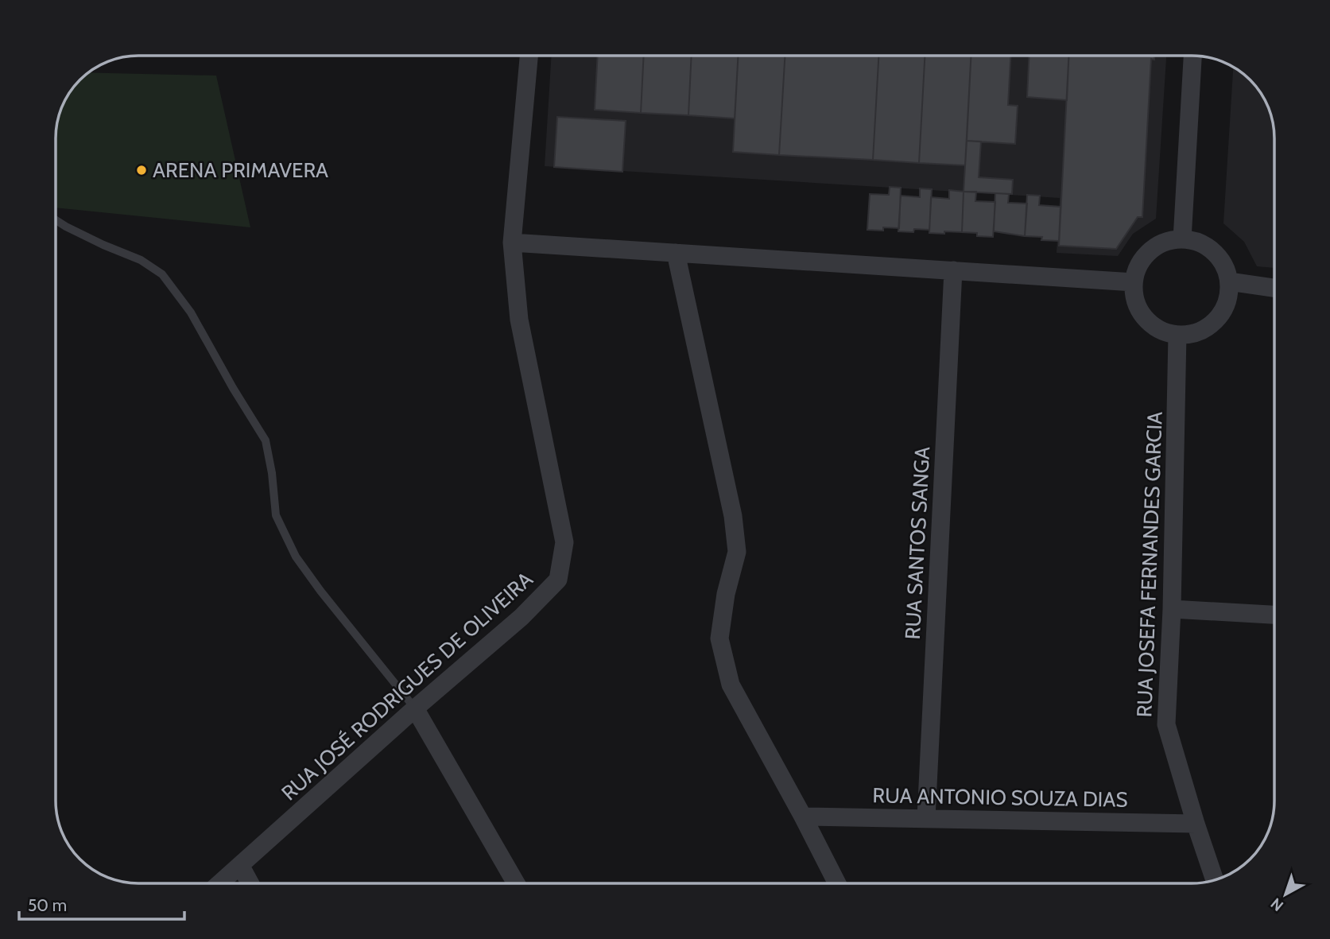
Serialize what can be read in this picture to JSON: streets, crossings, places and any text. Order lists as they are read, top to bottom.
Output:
{
  "streets": {
    "street": [
      "RUA SANTOS SANGA",
      "RUA JOSEFA FERNANDES GARCIA",
      "RUA JOSÉ RODRIGUES DE OLIVEIRA",
      "RUA ANTONIO SOUZA DIAS"
    ]
  },
  "crossings": [
    ["RUA SANTOS SANGA", "RUA ANTONIO SOUZA DIAS"],
    ["RUA JOSEFA FERNANDES GARCIA", "RUA ANTONIO SOUZA DIAS"]
  ],
  "places": ["ARENA PRIMAVERA"],
  "scale_bar": "50 m",
  "north": "bottom left"
}
